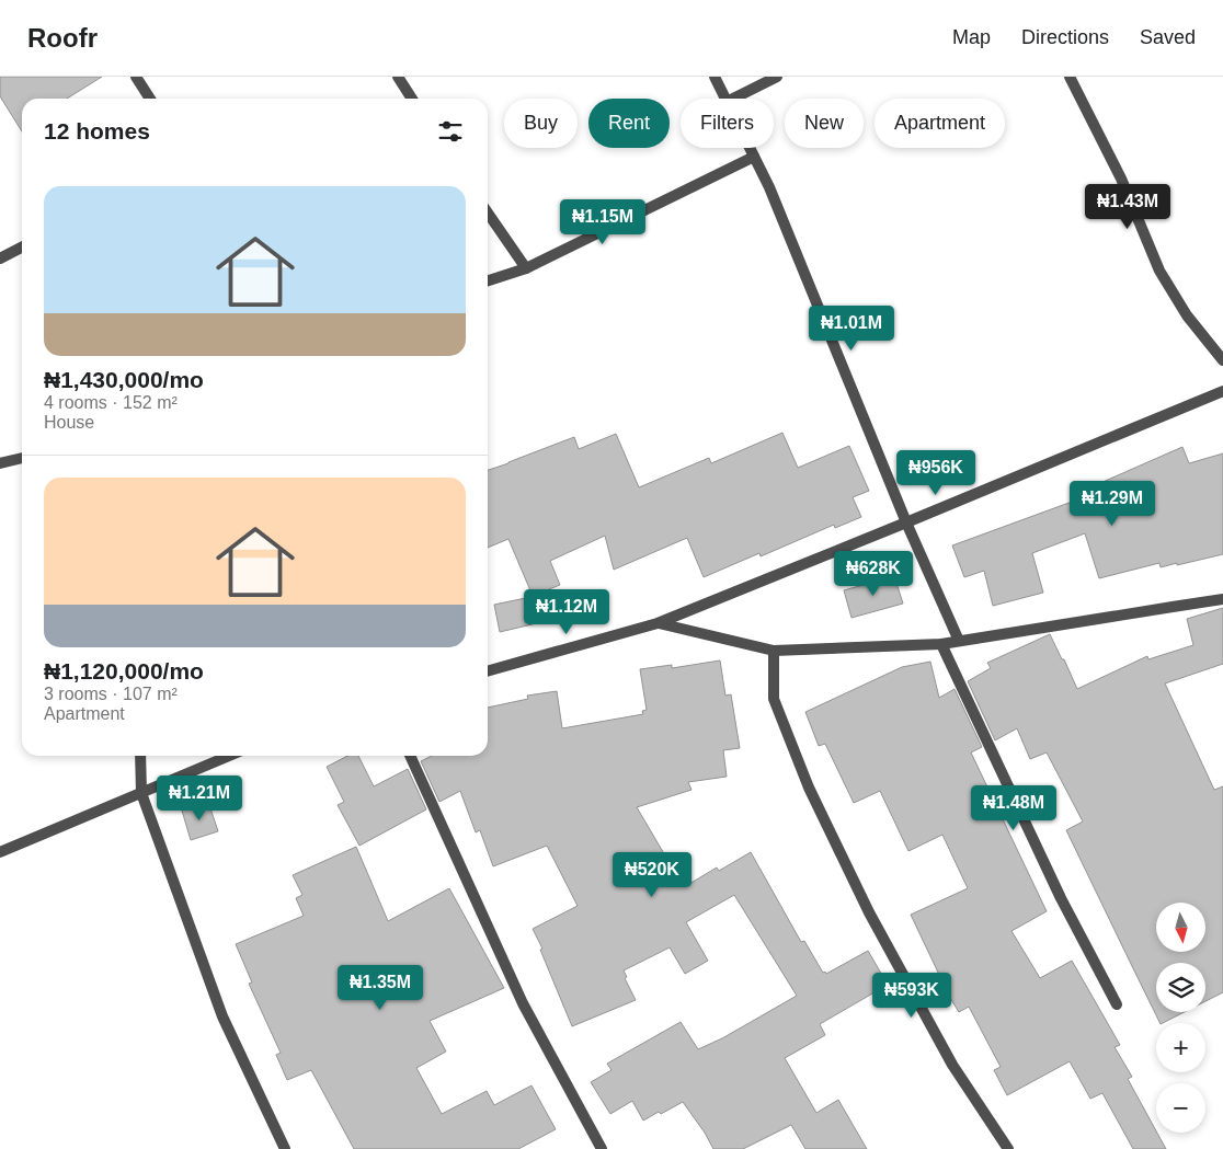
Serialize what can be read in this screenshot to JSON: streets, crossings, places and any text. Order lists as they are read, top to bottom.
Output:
{
  "north": "bottom",
  "page": {
    "header": "Roofr",
    "nav": ["Map", "Directions", "Saved"],
    "chip": [
      "Buy",
      "Rent",
      "Filters",
      "New",
      "Apartment"
    ],
    "heading": "12 homes",
    "list": [
      {
        "name": "₦1,430,000/mo",
        "note": "4 rooms · 152 m² · House"
      },
      {
        "name": "₦1,120,000/mo",
        "note": "3 rooms · 107 m² · Apartment"
      }
    ],
    "price": [
      "₦1.43M",
      "₦1.15M",
      "₦1.01M",
      "₦956K",
      "₦1.29M",
      "₦628K",
      "₦1.12M",
      "₦1.21M",
      "₦1.48M",
      "₦520K",
      "₦1.35M",
      "₦593K"
    ],
    "map_buttons": ["+", "−"]
  }
}
